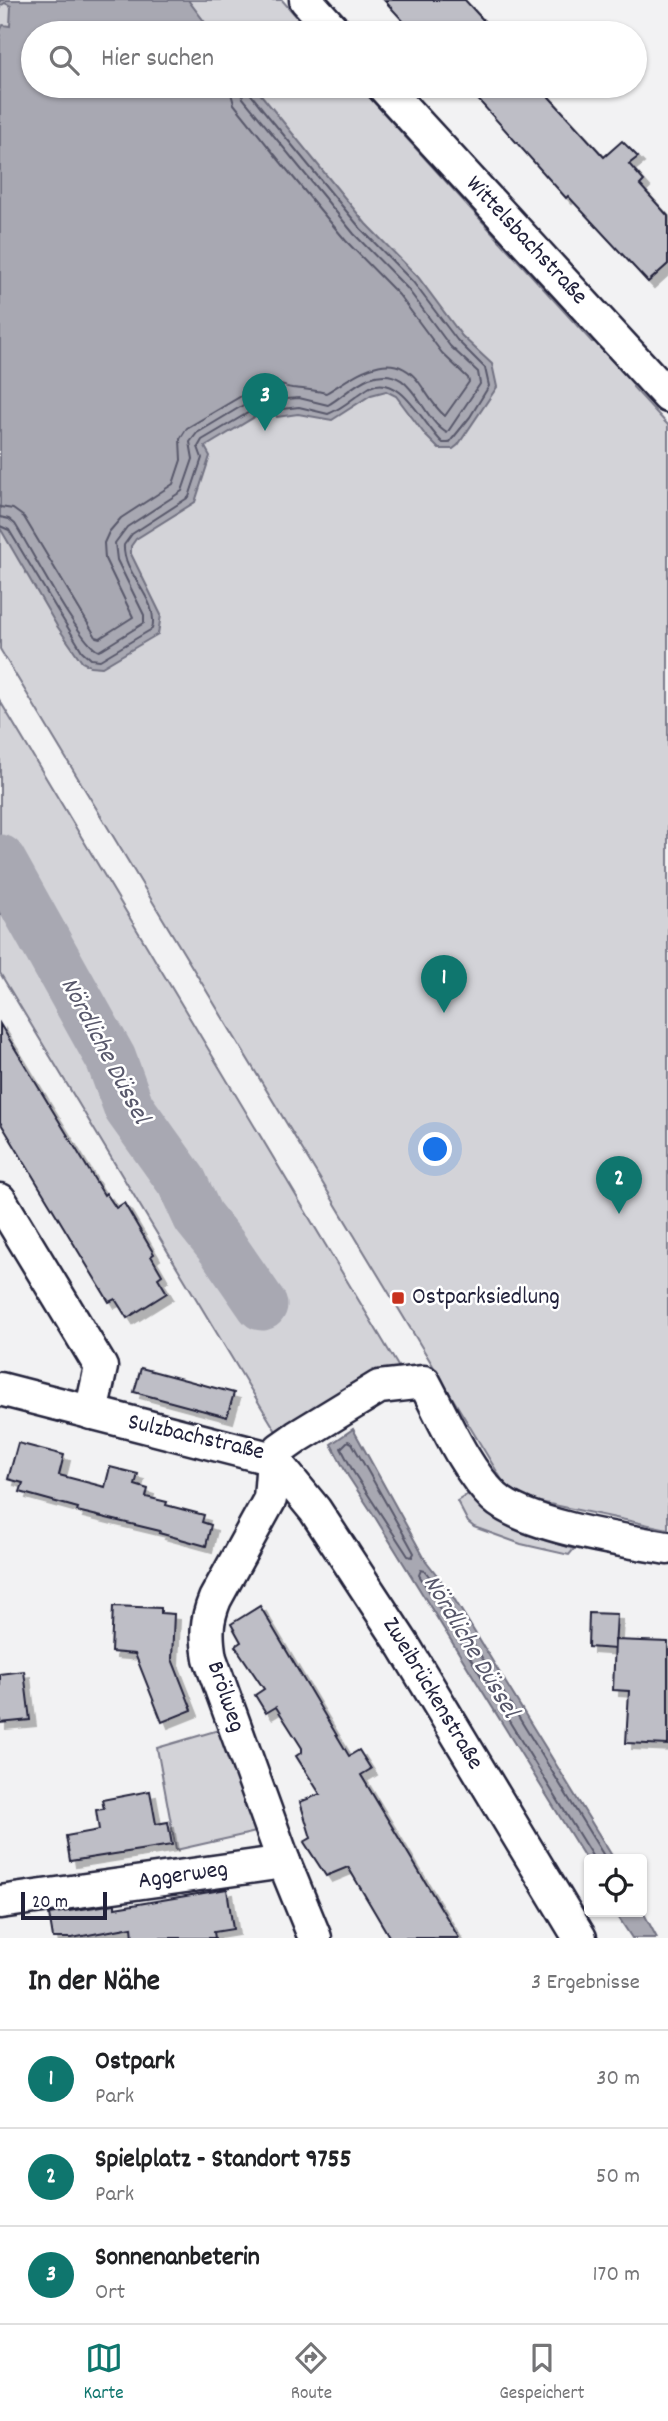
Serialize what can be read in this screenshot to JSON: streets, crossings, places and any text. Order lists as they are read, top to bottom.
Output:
{
  "streets": {
    "street": [
      "Wittelsbachstraße",
      "Sulzbachstraße",
      "Zweibrückenstraße",
      "Brölweg",
      "Aggerweg"
    ]
  },
  "crossings": [
    ["Sulzbachstraße", "Zweibrückenstraße"],
    ["Sulzbachstraße", "Brölweg"],
    ["Zweibrückenstraße", "Brölweg"],
    ["Brölweg", "Aggerweg"]
  ],
  "water": ["Nördliche Düssel"],
  "places": {
    "transit": ["Ostparksiedlung"]
  },
  "scale_bar": "20 m",
  "page": {
    "search": "Hier suchen",
    "pins": ["3", "1", "2"],
    "scale": "20 m",
    "heading": ["In der Nähe", "3 Ergebnisse"],
    "list": [
      {
        "mark": "1",
        "name": "Ostpark",
        "note": "Park",
        "value": "30 m"
      },
      {
        "mark": "2",
        "name": "Spielplatz - Standort 9755",
        "note": "Park",
        "value": "50 m"
      },
      {
        "mark": "3",
        "name": "Sonnenanbeterin",
        "note": "Ort",
        "value": "170 m"
      }
    ],
    "nav": ["Karte", "Route", "Gespeichert"]
  }
}
